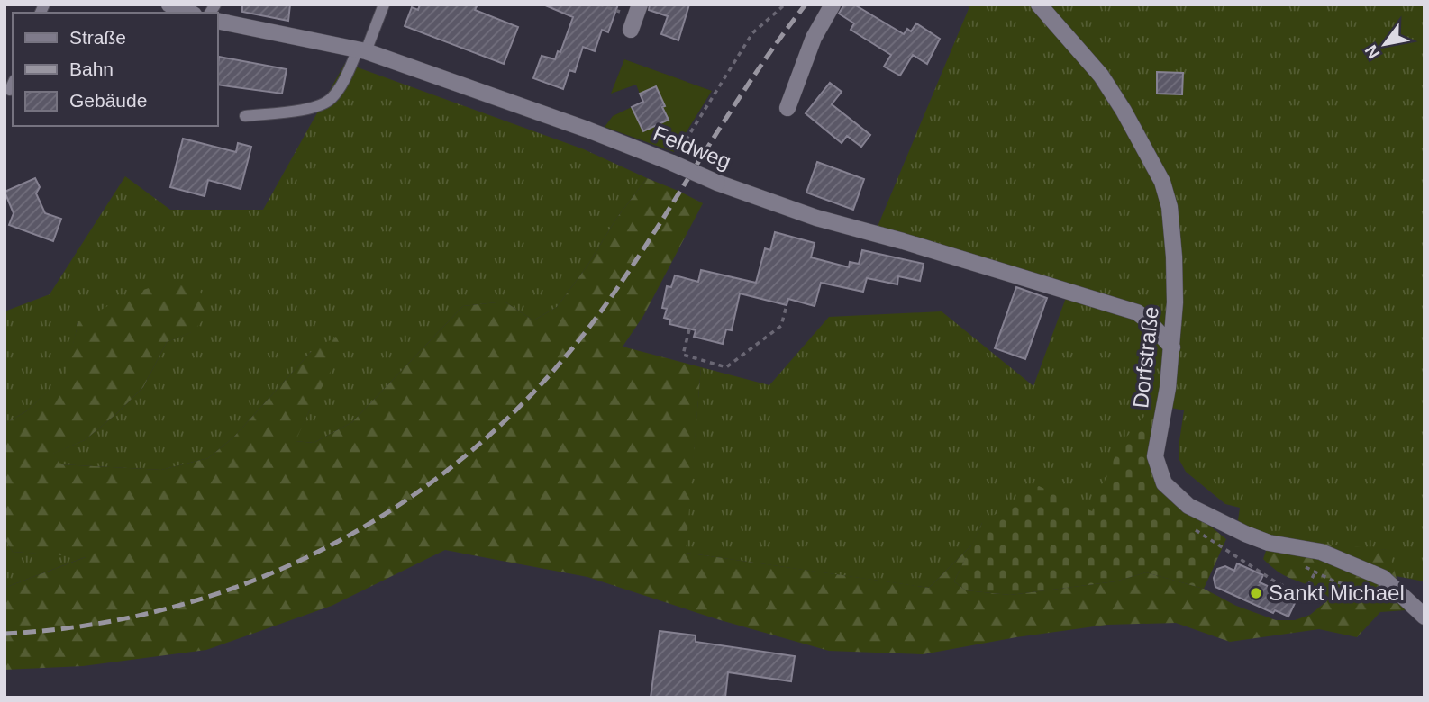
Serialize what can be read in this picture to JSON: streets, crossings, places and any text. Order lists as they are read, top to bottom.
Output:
{
  "streets": {
    "street": ["Feldweg", "Dorfstraße"]
  },
  "crossings": [
    ["Feldweg", "Dorfstraße"]
  ],
  "places": ["Sankt Michael"],
  "legend": ["Straße", "Bahn", "Gebäude"],
  "north": "bottom left"
}
